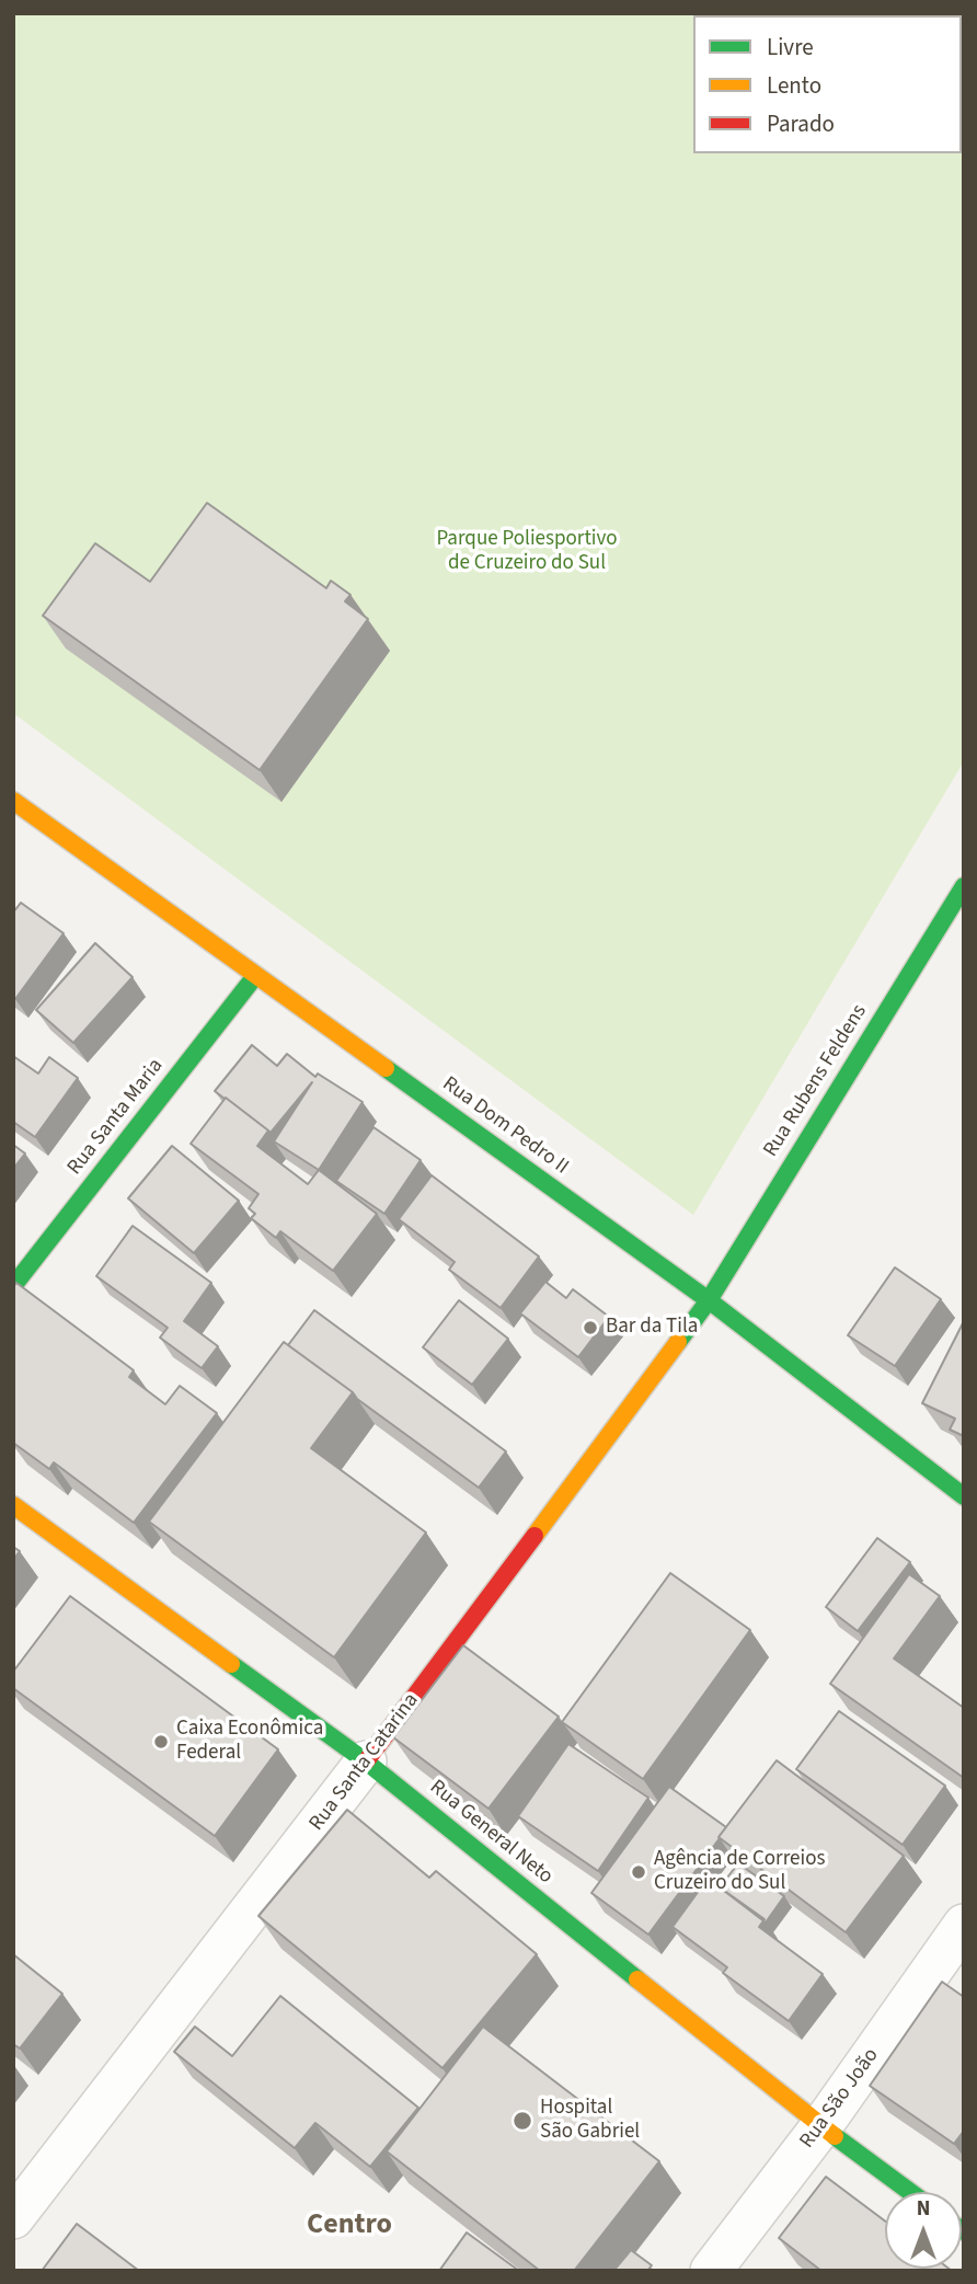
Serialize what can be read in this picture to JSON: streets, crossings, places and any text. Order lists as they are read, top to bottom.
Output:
{
  "streets": {
    "street": [
      "Rua Rubens Feldens",
      "Rua Santa Maria",
      "Rua Dom Pedro II",
      "Rua Santa Catarina",
      "Rua General Neto",
      "Rua São João"
    ]
  },
  "crossings": [
    ["Rua Rubens Feldens", "Rua Dom Pedro II"],
    ["Rua Rubens Feldens", "Rua Santa Catarina"],
    ["Rua Santa Maria", "Rua Dom Pedro II"],
    ["Rua Dom Pedro II", "Rua Santa Catarina"],
    ["Rua Santa Catarina", "Rua General Neto"],
    ["Rua General Neto", "Rua São João"]
  ],
  "districts": ["Centro"],
  "parks": ["Parque Poliesportivo de Cruzeiro do Sul"],
  "places": [
    "Bar da Tila",
    "Caixa Econômica Federal",
    "Agência de Correios Cruzeiro do Sul",
    "Hospital São Gabriel"
  ],
  "legend": ["Livre", "Lento", "Parado"],
  "north": "top"
}
